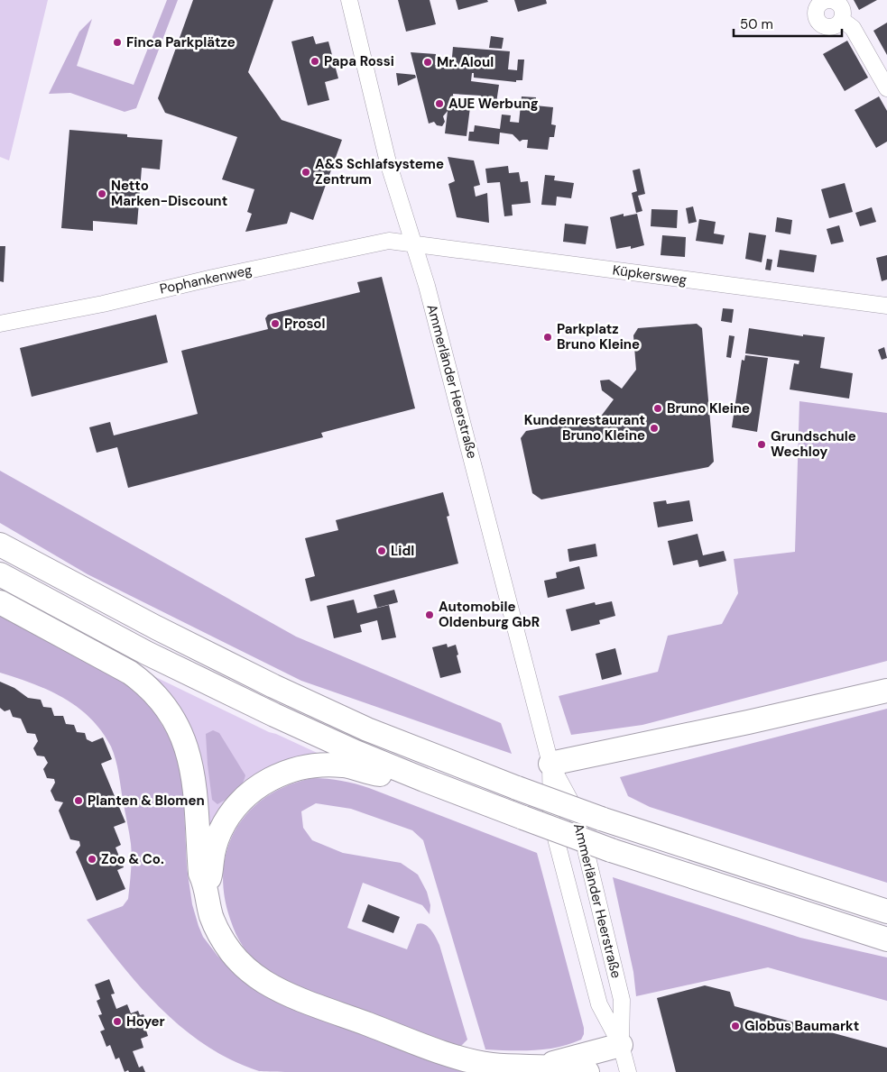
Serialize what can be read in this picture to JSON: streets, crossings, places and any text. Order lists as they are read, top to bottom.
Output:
{
  "streets": {
    "street": ["Küpkersweg", "Pophankenweg", "Ammerländer Heerstraße"]
  },
  "crossings": [
    ["Küpkersweg", "Pophankenweg"],
    ["Küpkersweg", "Ammerländer Heerstraße"],
    ["Pophankenweg", "Ammerländer Heerstraße"]
  ],
  "places": [
    "Finca Parkplätze",
    "Papa Rossi",
    "Mr. Aloul",
    "AUE Werbung",
    "A&S Schlafsysteme Zentrum",
    "Netto Marken-Discount",
    "Prosol",
    "Parkplatz Bruno Kleine",
    "Bruno Kleine",
    "Kundenrestaurant Bruno Kleine",
    "Grundschule Wechloy",
    "Lidl",
    "Automobile Oldenburg GbR",
    "Planten & Blomen",
    "Zoo & Co.",
    "Hoyer",
    "Globus Baumarkt"
  ],
  "scale_bar": "50 m"
}
